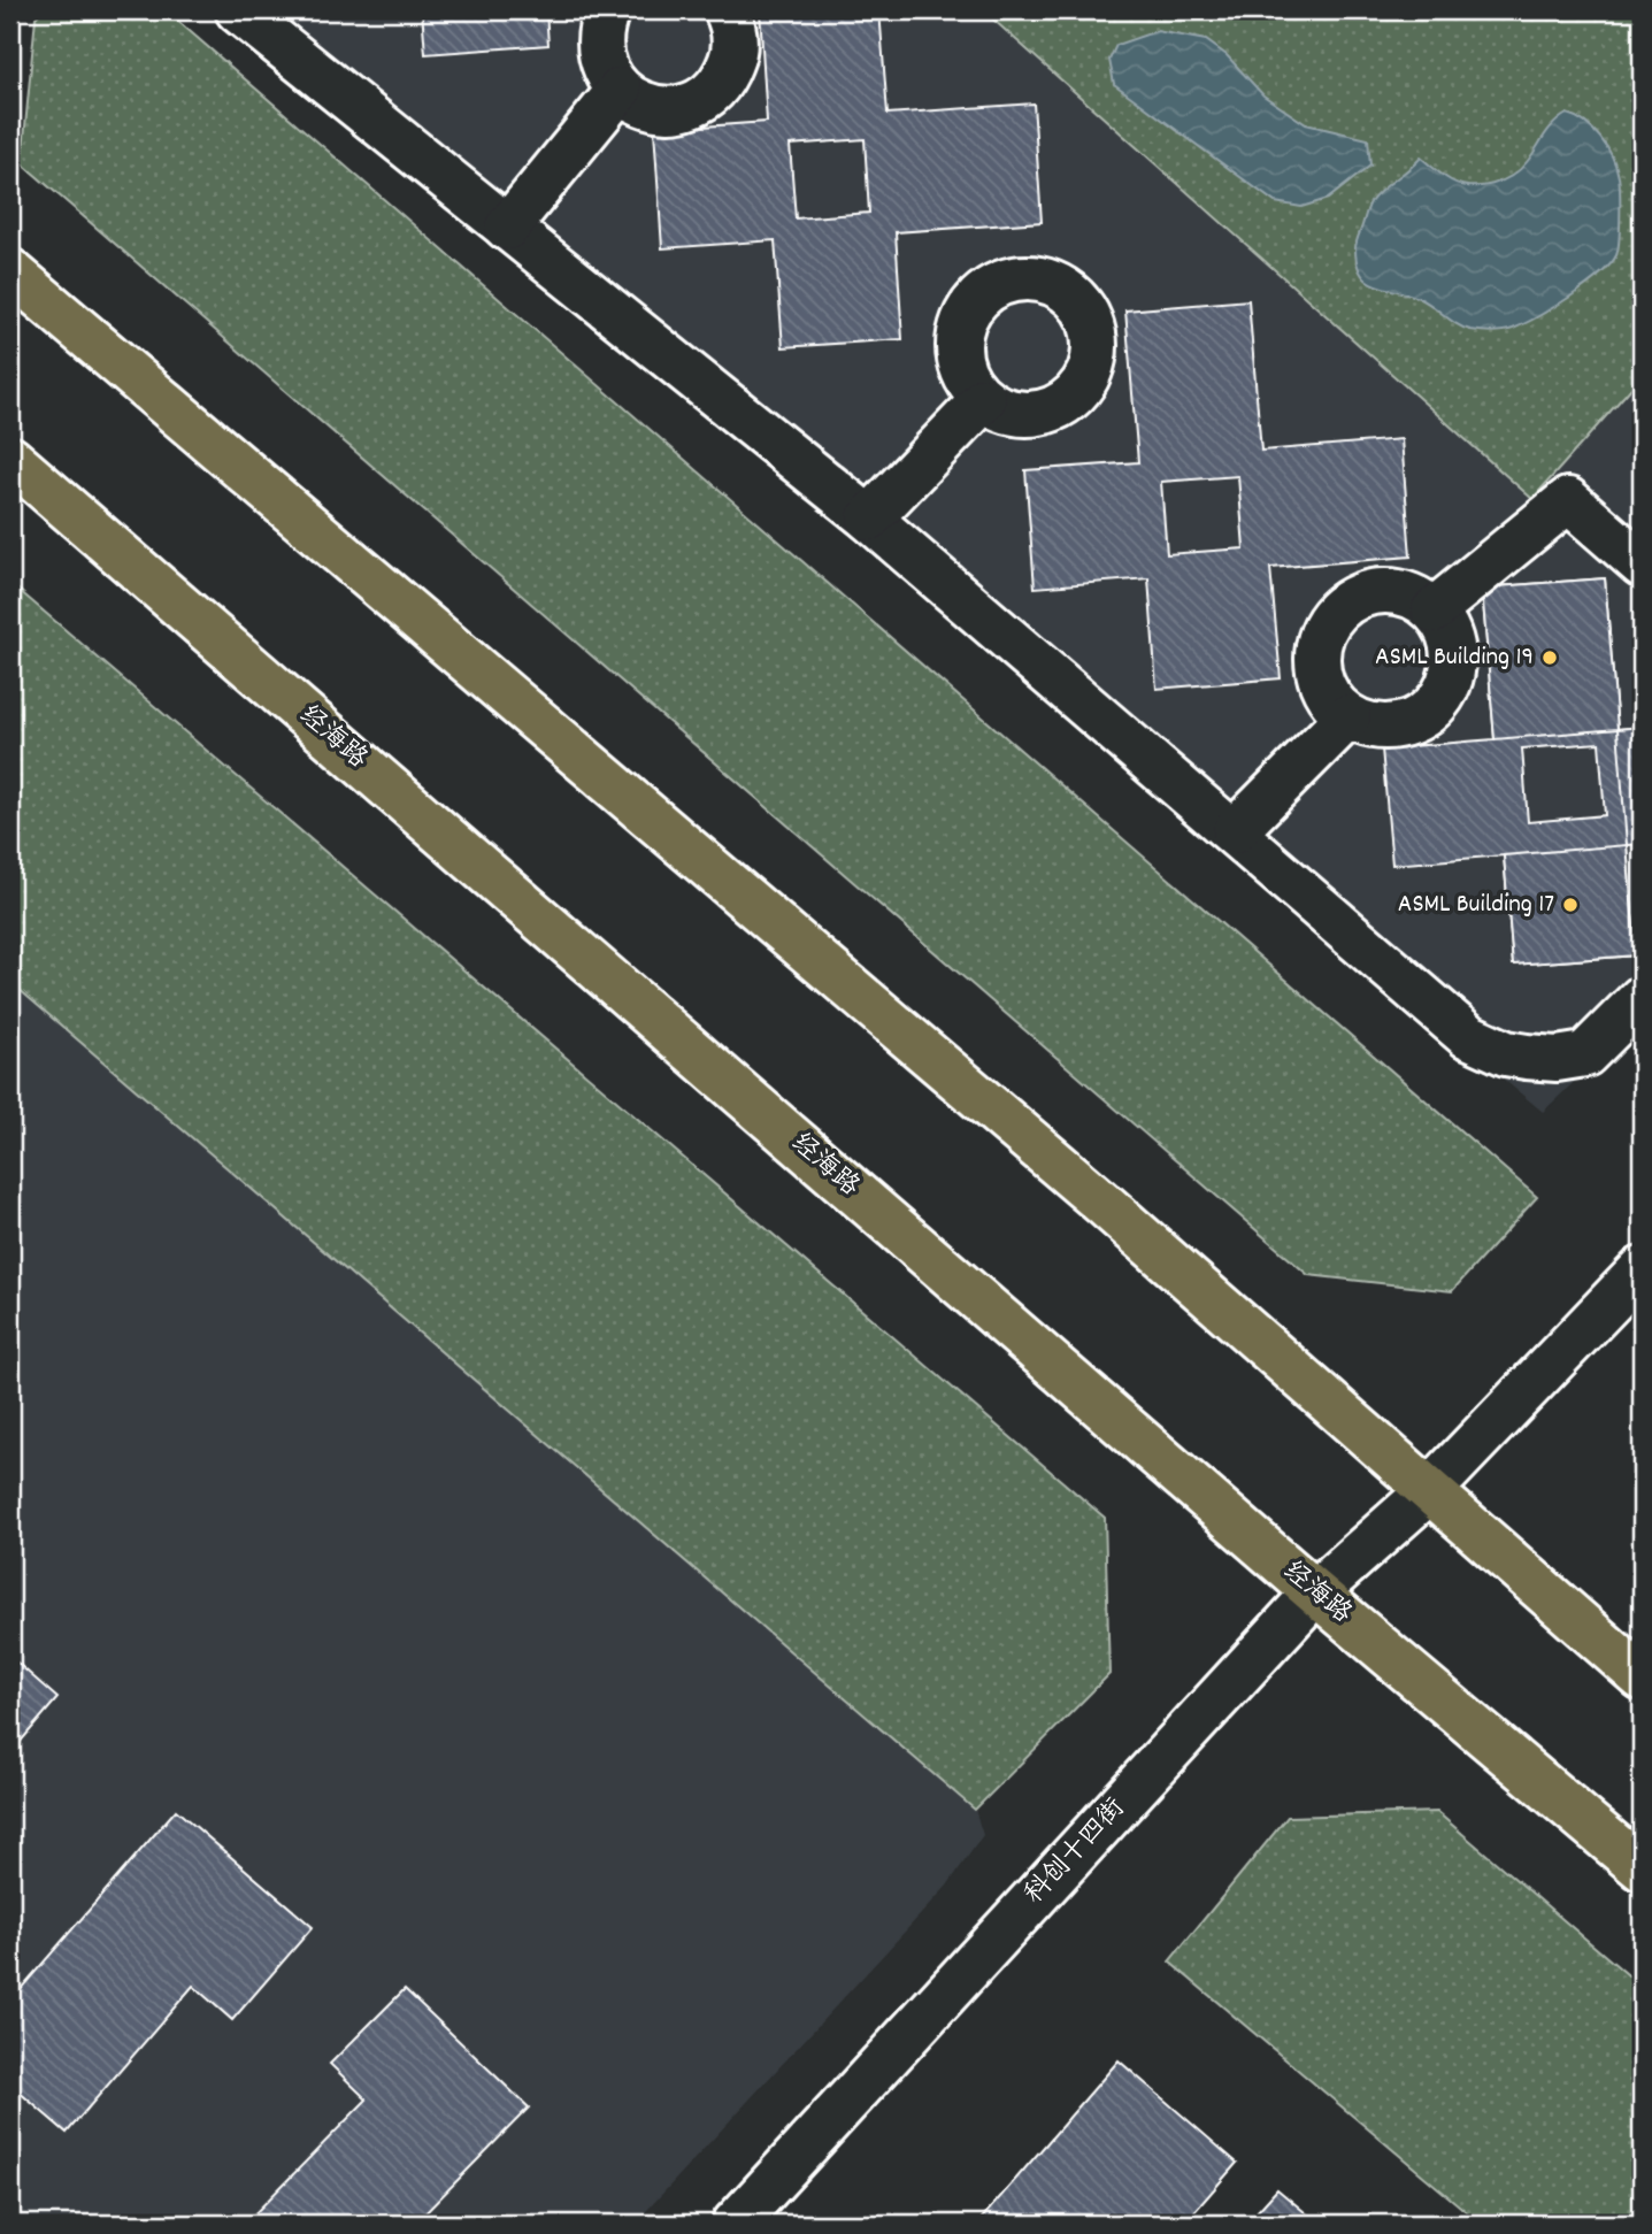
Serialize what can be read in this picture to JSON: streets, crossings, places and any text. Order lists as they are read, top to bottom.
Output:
{
  "streets": {
    "main road": ["经海路"],
    "street": ["科创十四街"]
  },
  "crossings": [
    ["经海路", "科创十四街"]
  ],
  "places": ["ASML Building 19", "ASML Building 17"]
}
